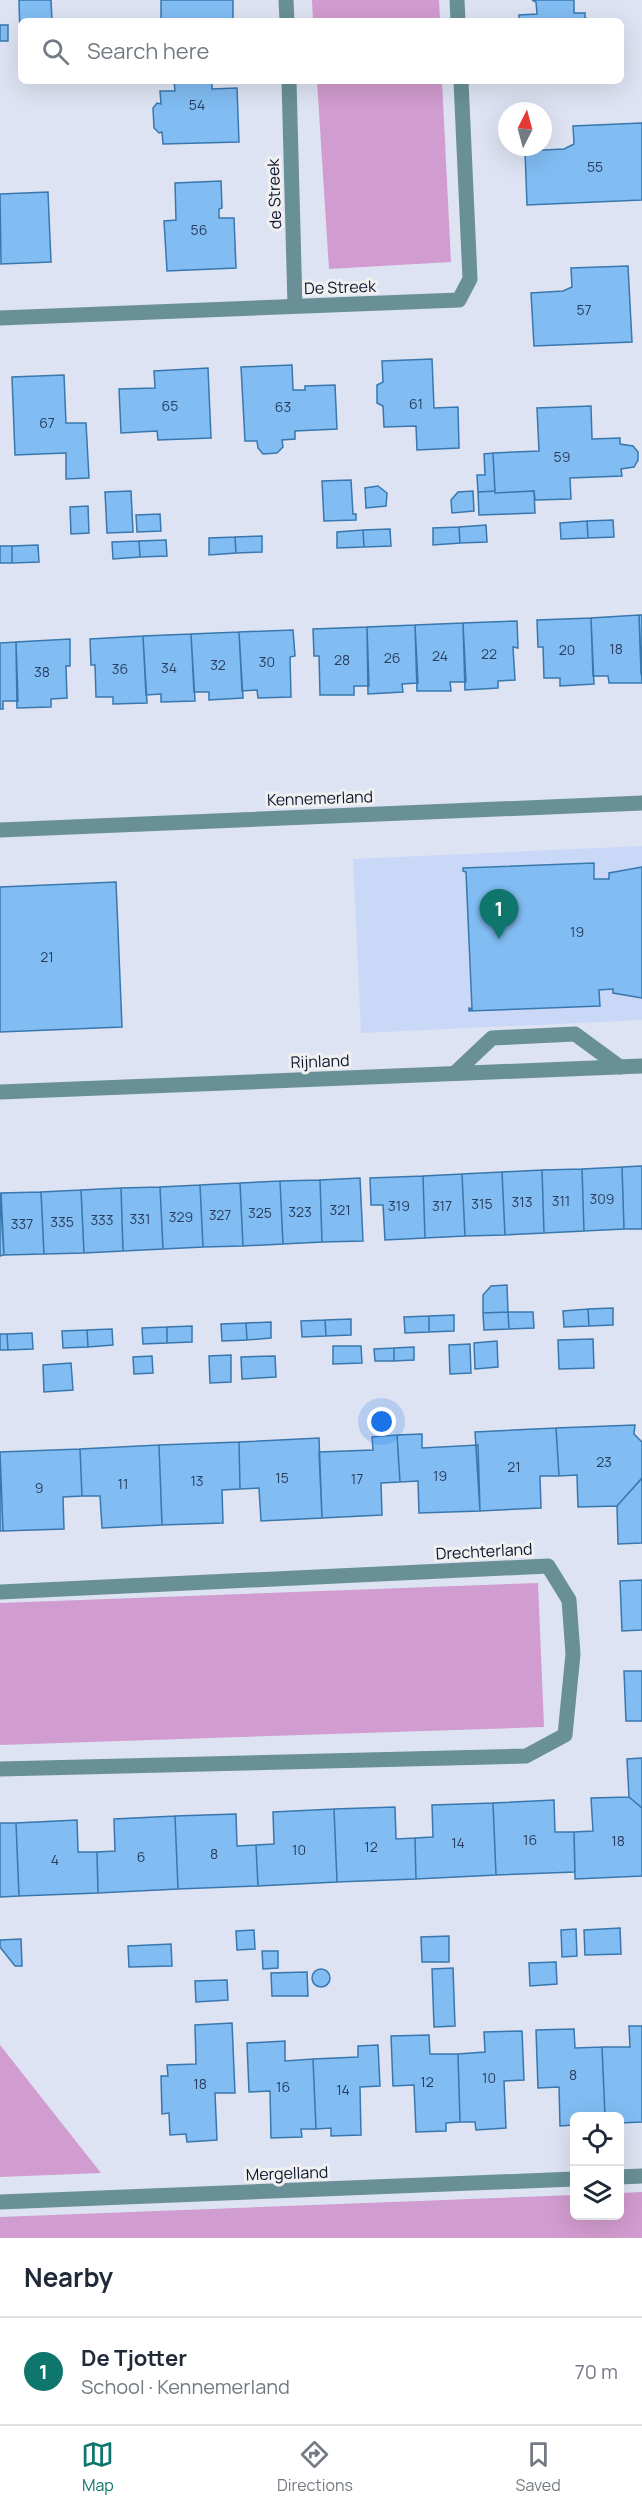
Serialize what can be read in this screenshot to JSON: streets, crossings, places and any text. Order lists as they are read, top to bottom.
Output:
{
  "streets": {
    "street": [
      "de Streek",
      "De Streek",
      "Kennemerland",
      "Rijnland",
      "Drechterland",
      "Mergelland"
    ]
  },
  "crossings": [
    ["de Streek", "De Streek"]
  ],
  "house_numbers": [
    "54",
    "55",
    "56",
    "57",
    "61",
    "65",
    "63",
    "67",
    "59",
    "18",
    "20",
    "22",
    "24",
    "26",
    "28",
    "30",
    "32",
    "34",
    "36",
    "38",
    "19",
    "21",
    "309",
    "311",
    "313",
    "315",
    "319",
    "317",
    "321",
    "323",
    "325",
    "327",
    "329",
    "331",
    "333",
    "335",
    "337",
    "23",
    "21",
    "19",
    "15",
    "17",
    "13",
    "11",
    "9",
    "16",
    "18",
    "14",
    "12",
    "10",
    "8",
    "6",
    "4",
    "8",
    "10",
    "12",
    "18",
    "16",
    "14"
  ],
  "north": "top",
  "page": {
    "search": "Search here",
    "pins": "1",
    "heading": "Nearby",
    "list": [
      {
        "mark": "1",
        "name": "De Tjotter",
        "note": "School · Kennemerland",
        "value": "70 m"
      }
    ],
    "nav": ["Map", "Directions", "Saved"]
  }
}
